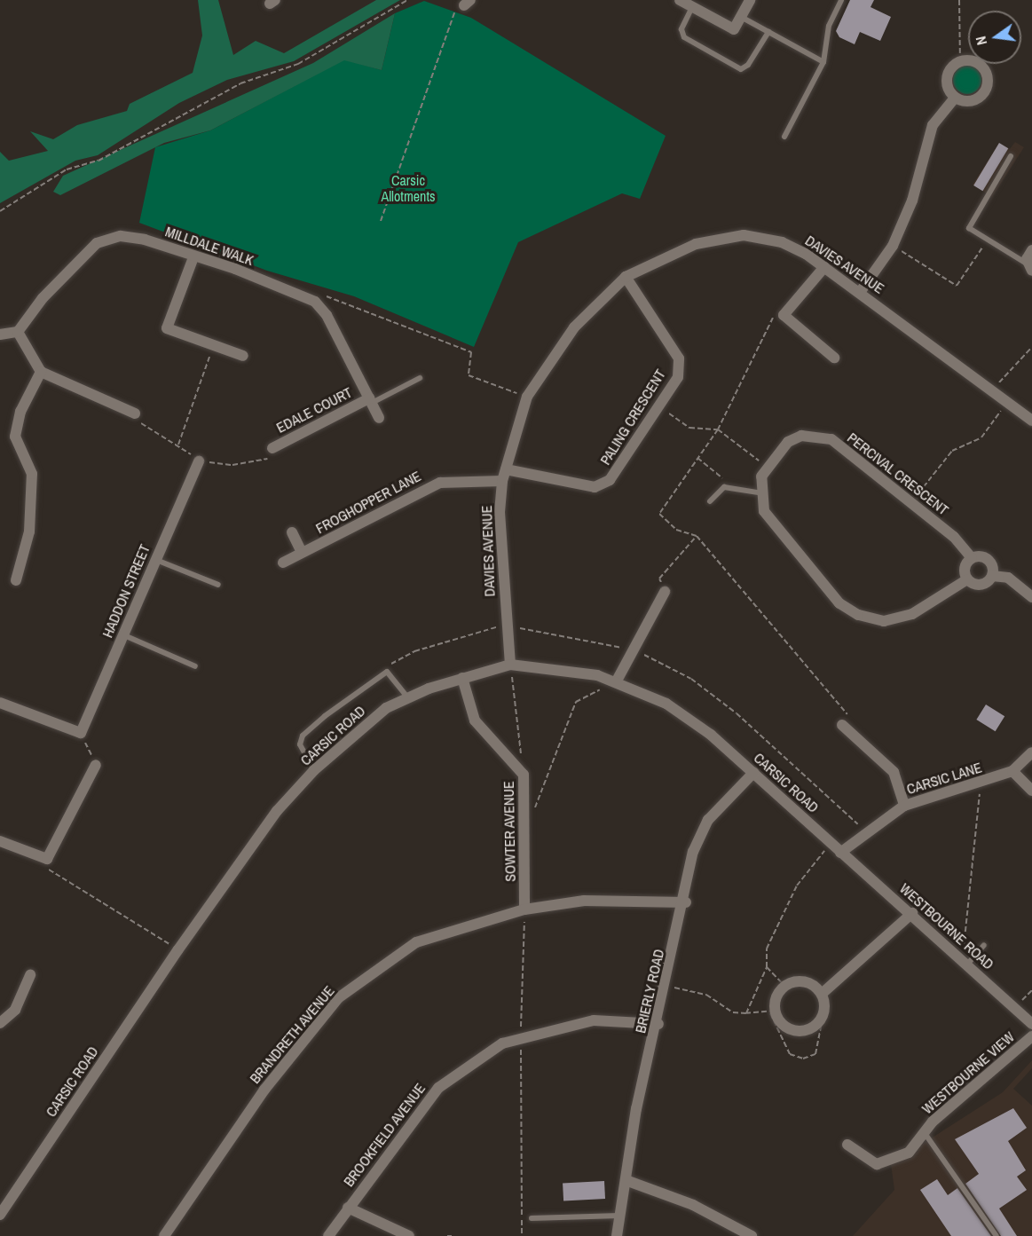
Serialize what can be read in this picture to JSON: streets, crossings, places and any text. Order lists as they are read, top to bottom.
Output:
{
  "streets": {
    "street": [
      "MILLDALE WALK",
      "DAVIES AVENUE",
      "EDALE COURT",
      "PALING CRESCENT",
      "PERCIVAL CRESCENT",
      "FROGHOPPER LANE",
      "HADDON STREET",
      "CARSIC ROAD",
      "CARSIC LANE",
      "SOWTER AVENUE",
      "WESTBOURNE ROAD",
      "BRIERLY ROAD",
      "BRANDRETH AVENUE",
      "WESTBOURNE VIEW",
      "BROOKFIELD AVENUE"
    ]
  },
  "crossings": [
    ["DAVIES AVENUE", "PALING CRESCENT"],
    ["DAVIES AVENUE", "FROGHOPPER LANE"],
    ["DAVIES AVENUE", "CARSIC ROAD"],
    ["CARSIC ROAD", "CARSIC LANE"],
    ["CARSIC ROAD", "SOWTER AVENUE"],
    ["CARSIC ROAD", "WESTBOURNE ROAD"],
    ["CARSIC ROAD", "BRIERLY ROAD"],
    ["CARSIC LANE", "WESTBOURNE ROAD"],
    ["SOWTER AVENUE", "BRANDRETH AVENUE"],
    ["BRIERLY ROAD", "BRANDRETH AVENUE"],
    ["BRIERLY ROAD", "BROOKFIELD AVENUE"]
  ],
  "parks": ["Carsic Allotments"],
  "north": "left"
}
